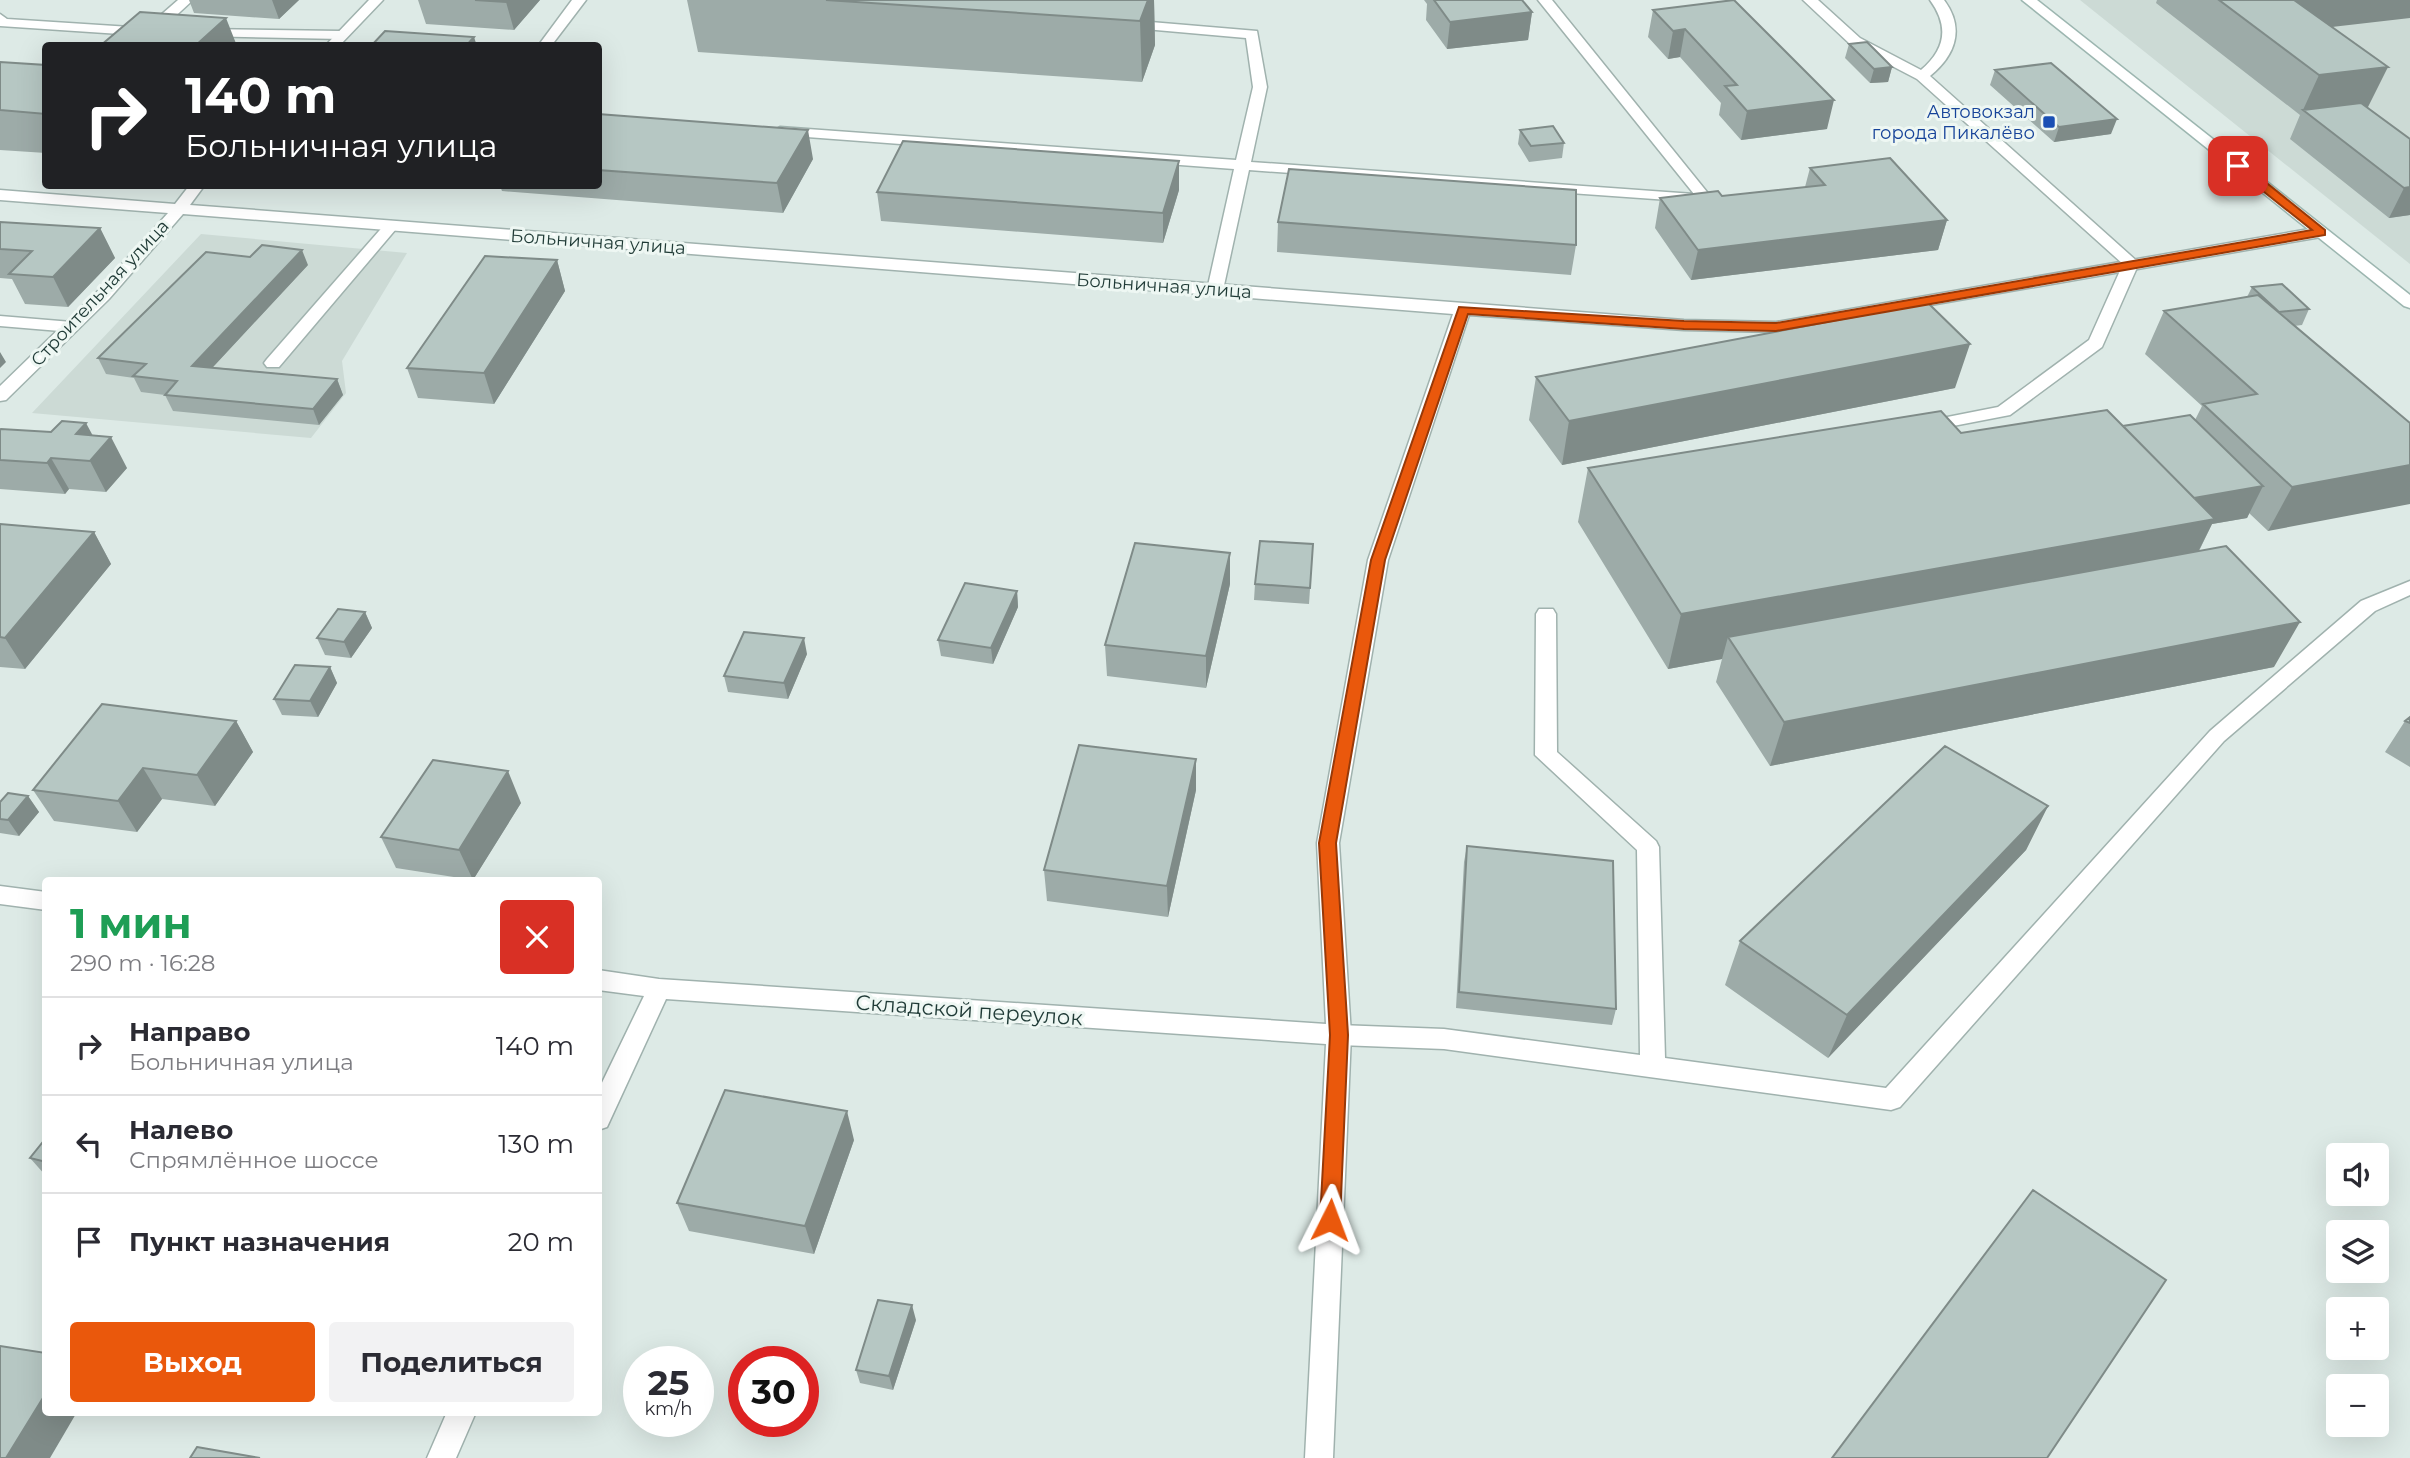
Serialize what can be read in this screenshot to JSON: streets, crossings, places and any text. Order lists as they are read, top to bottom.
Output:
{
  "streets": {
    "street": ["Больничная улица", "Строительная улица", "Складской переулок"]
  },
  "crossings": [
    ["Больничная улица", "Строительная улица"]
  ],
  "places": {
    "transit": ["Автовокзал города Пикалёво"]
  },
  "page": {
    "turn": ["140 m", "Больничная улица"],
    "heading": ["1 мин", "290 m · 16:28"],
    "list": [
      {
        "name": "Направо",
        "note": "Больничная улица",
        "value": "140 m"
      },
      {
        "name": "Налево",
        "note": "Спрямлённое шоссе",
        "value": "130 m"
      },
      {
        "name": "Пункт назначения",
        "value": "20 m"
      }
    ],
    "map_buttons": ["+", "−"],
    "buttons": ["Выход", "Поделиться"],
    "speed": "25 km/h",
    "limit": "30"
  }
}
